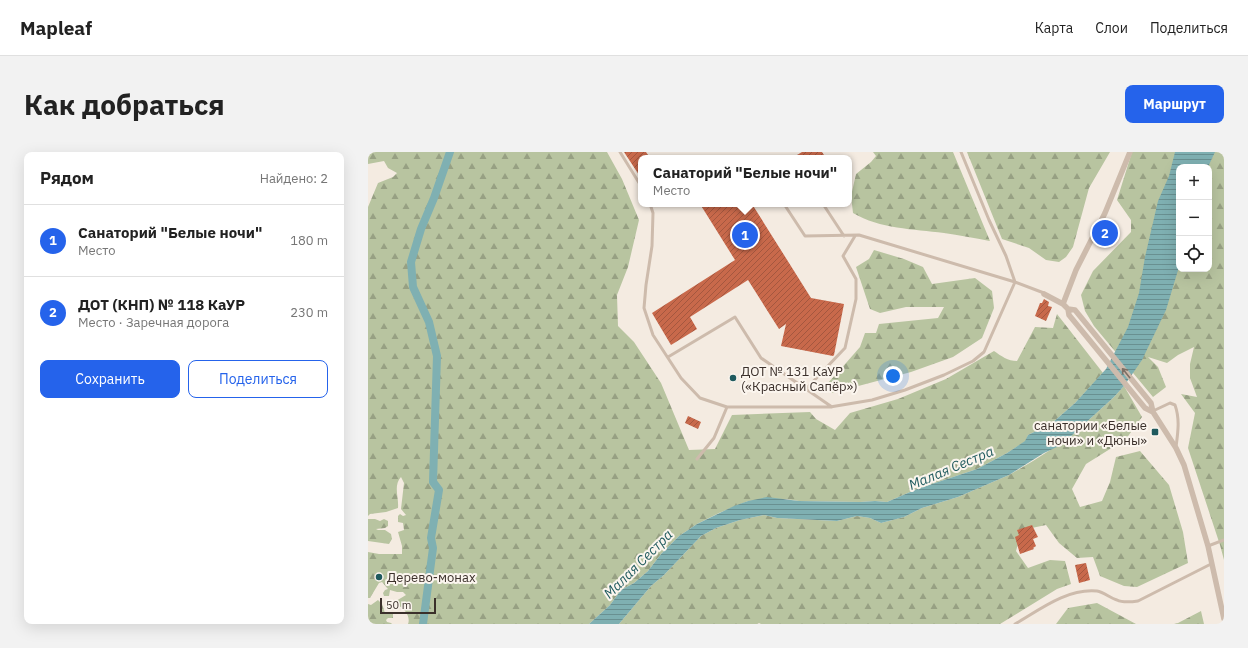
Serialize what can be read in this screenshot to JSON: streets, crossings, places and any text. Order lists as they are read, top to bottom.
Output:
{
  "water": ["Малая Сестра"],
  "places": {
    "other": ["ДОТ № 131 КаУР («Красный Сапёр»)", "Дерево-монах"],
    "transit": ["санатории «Белые ночи» и «Дюны»"]
  },
  "scale_bar": "50 m",
  "page": {
    "header": "Mapleaf",
    "nav": ["Карта", "Слои", "Поделиться"],
    "buttons": [
      "Маршрут",
      ["Сохранить", "Поделиться"]
    ],
    "title": "Как добраться",
    "heading": ["Рядом", "Найдено: 2"],
    "popup": ["Санаторий \"Белые ночи\"", "Место"],
    "map_buttons": ["+", "−"],
    "list": [
      {
        "mark": "1",
        "name": "Санаторий \"Белые ночи\"",
        "note": "Место",
        "value": "180 m"
      },
      {
        "mark": "2",
        "name": "ДОТ (КНП) № 118 КаУР",
        "note": "Место · Заречная дорога",
        "value": "230 m"
      }
    ],
    "pins": ["2", "1"],
    "scale": "50 m"
  }
}
